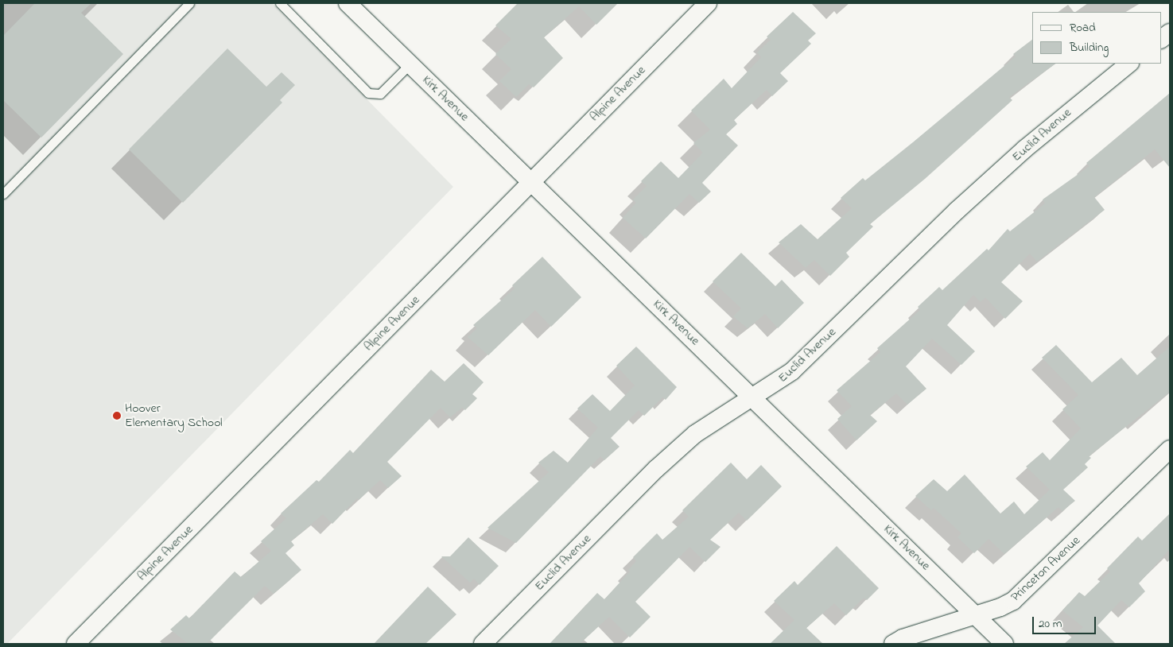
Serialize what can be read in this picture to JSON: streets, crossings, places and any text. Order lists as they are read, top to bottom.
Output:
{
  "streets": {
    "street": [
      "Alpine Avenue",
      "Kirk Avenue",
      "Euclid Avenue",
      "Princeton Avenue"
    ]
  },
  "crossings": [
    ["Alpine Avenue", "Kirk Avenue"],
    ["Kirk Avenue", "Euclid Avenue"],
    ["Kirk Avenue", "Princeton Avenue"]
  ],
  "places": ["Hoover Elementary School"],
  "legend": ["Road", "Building"],
  "scale_bar": "20 m"
}
